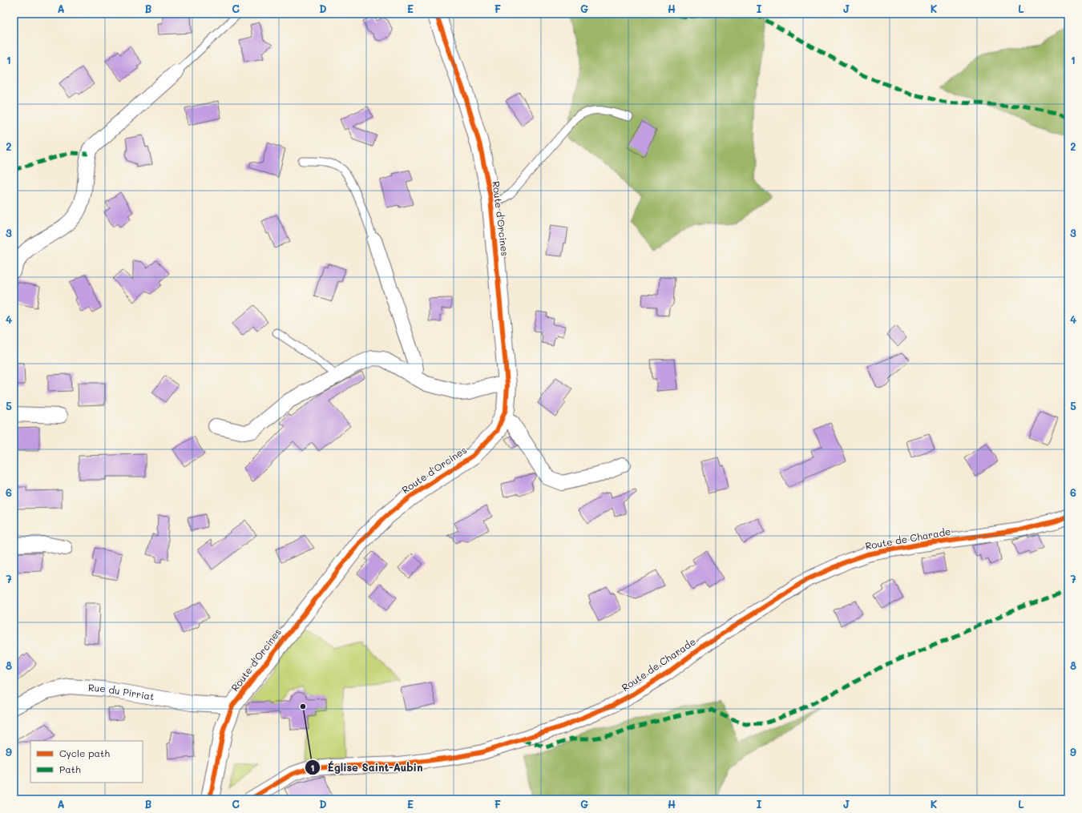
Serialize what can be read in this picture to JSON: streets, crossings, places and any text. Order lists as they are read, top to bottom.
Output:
{
  "streets": {
    "main road": ["Route d'Orcines"],
    "street": ["Route de Charade", "Rue du Pirriat"]
  },
  "crossings": [
    ["Route d'Orcines", "Rue du Pirriat"]
  ],
  "places": ["Église Saint-Aubin"],
  "legend": ["Cycle path", "Path"],
  "grid": {
    "columns": [
      "A",
      "B",
      "C",
      "D",
      "E",
      "F",
      "G",
      "H",
      "I",
      "J",
      "K",
      "L"
    ],
    "rows": [
      "1",
      "2",
      "3",
      "4",
      "5",
      "6",
      "7",
      "8",
      "9"
    ]
  }
}
